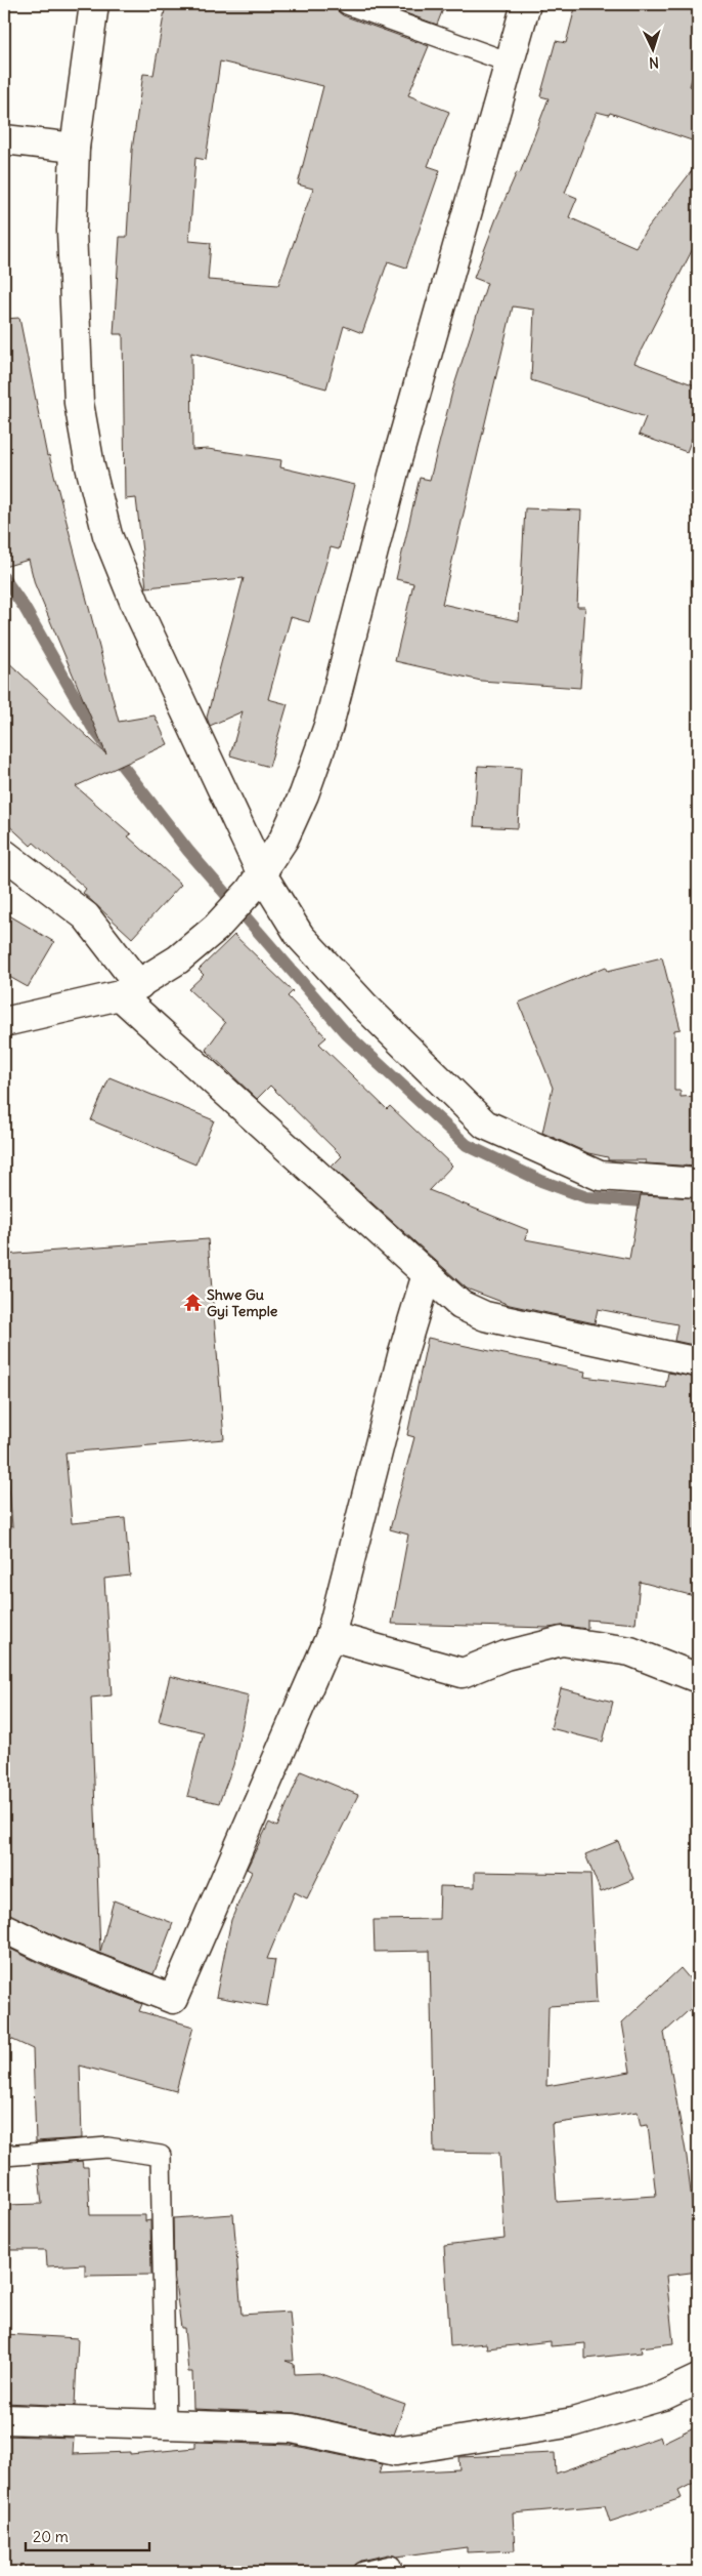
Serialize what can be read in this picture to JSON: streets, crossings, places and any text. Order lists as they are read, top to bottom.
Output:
{
  "places": {
    "temple": ["Shwe Gu Gyi Temple"]
  },
  "scale_bar": "20 m",
  "north": "bottom"
}
